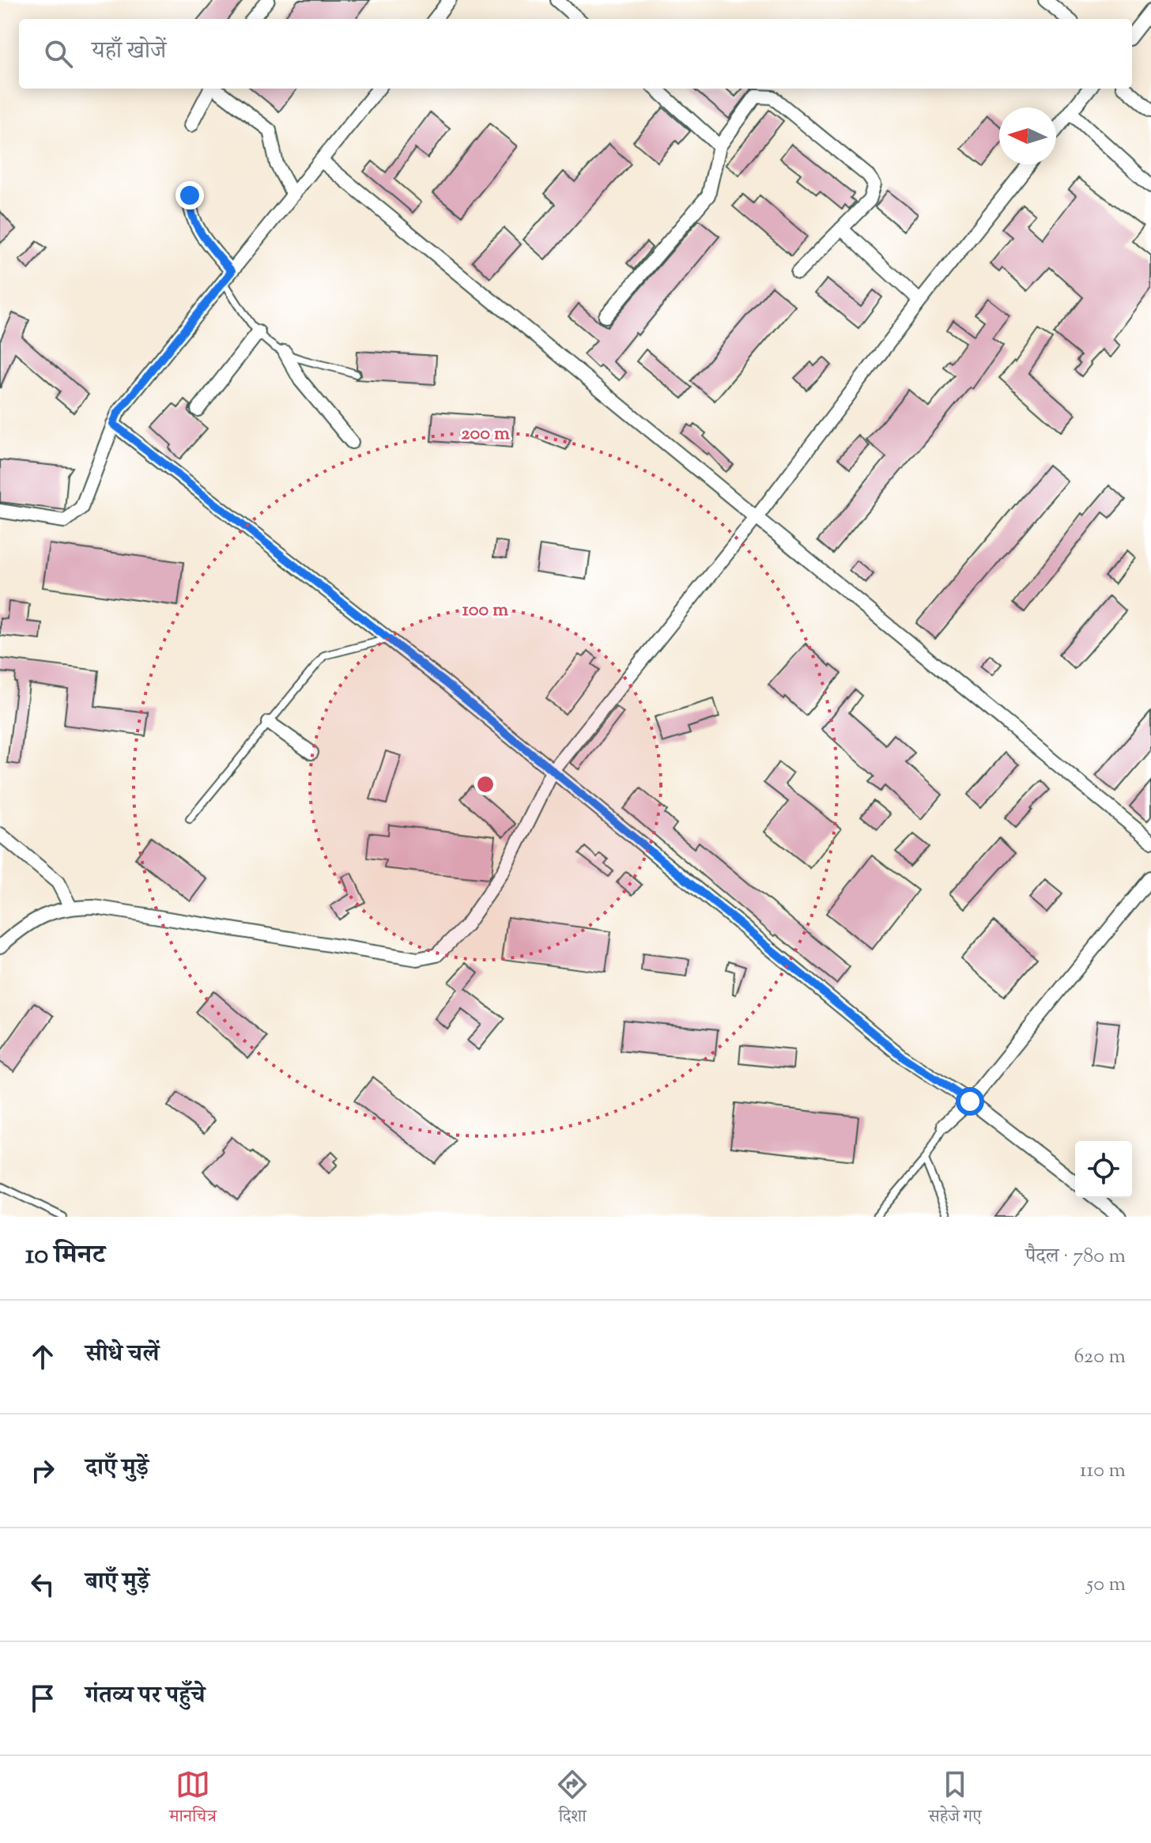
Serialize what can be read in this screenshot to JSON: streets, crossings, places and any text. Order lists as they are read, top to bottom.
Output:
{
  "north": "left",
  "page": {
    "search": "यहाँ खोजें",
    "heading": ["10 मिनट", "पैदल · 780 m"],
    "list": [
      ["सीधे चलें", "620 m"],
      ["दाएँ मुड़ें", "110 m"],
      ["बाएँ मुड़ें", "50 m"],
      "गंतव्य पर पहुँचे"
    ],
    "nav": ["मानचित्र", "दिशा", "सहेजे गए"]
  },
  "rings": ["200 m", "100 m"]
}
